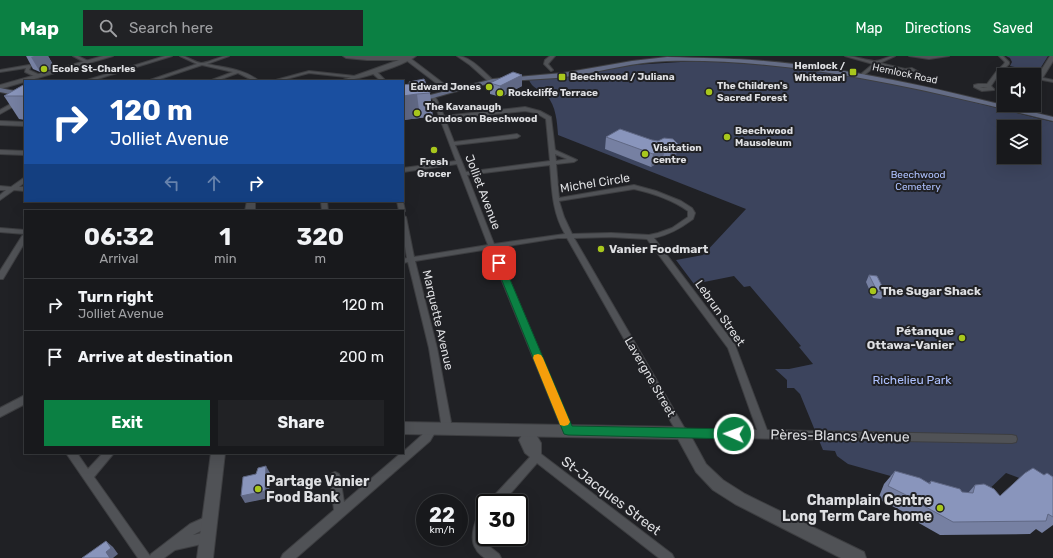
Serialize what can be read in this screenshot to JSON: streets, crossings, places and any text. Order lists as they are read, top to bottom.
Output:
{
  "streets": {
    "main road": ["Hemlock Road"],
    "street": [
      "Michel Circle",
      "Jolliet Avenue",
      "Lebrun Street",
      "Marquette Avenue",
      "Lavergne Street",
      "Pères-Blancs Avenue",
      "St-Jacques Street"
    ]
  },
  "crossings": [
    ["Hemlock Road", "Jolliet Avenue"],
    ["Michel Circle", "Jolliet Avenue"],
    ["Michel Circle", "Lebrun Street"],
    ["Michel Circle", "Marquette Avenue"],
    ["Michel Circle", "Lavergne Street"],
    ["Jolliet Avenue", "Lavergne Street"],
    ["Jolliet Avenue", "Pères-Blancs Avenue"],
    ["Lebrun Street", "Pères-Blancs Avenue"],
    ["Marquette Avenue", "Pères-Blancs Avenue"],
    ["Lavergne Street", "Pères-Blancs Avenue"],
    ["Pères-Blancs Avenue", "St-Jacques Street"]
  ],
  "parks": ["Beechwood Cemetery", "Richelieu Park"],
  "places": {
    "other": [
      "Ecole St-Charles",
      "Edward Jones",
      "The Children's Sacred Forest",
      "Rockcliffe Terrace",
      "The Kavanaugh Condos on Beechwood",
      "Beechwood Mausoleum",
      "Fresh Grocer",
      "Visitation centre",
      "Vanier Foodmart",
      "The Sugar Shack",
      "Pétanque Ottawa-Vanier",
      "Partage Vanier Food Bank",
      "Champlain Centre Long Term Care home"
    ],
    "transit": ["Hemlock / Whitemarl", "Beechwood / Juliana"]
  },
  "page": {
    "header": "Map",
    "search": "Search here",
    "nav": ["Map", "Directions", "Saved"],
    "turn": ["120 m", "Jolliet Avenue"],
    "eta": [
      "06:32",
      "Arrival",
      "1",
      "min",
      "320",
      "m"
    ],
    "list": [
      {
        "name": "Turn right",
        "note": "Jolliet Avenue",
        "value": "120 m"
      },
      {
        "name": "Arrive at destination",
        "value": "200 m"
      }
    ],
    "buttons": ["Exit", "Share"],
    "speed": "22 km/h",
    "limit": "30"
  }
}
